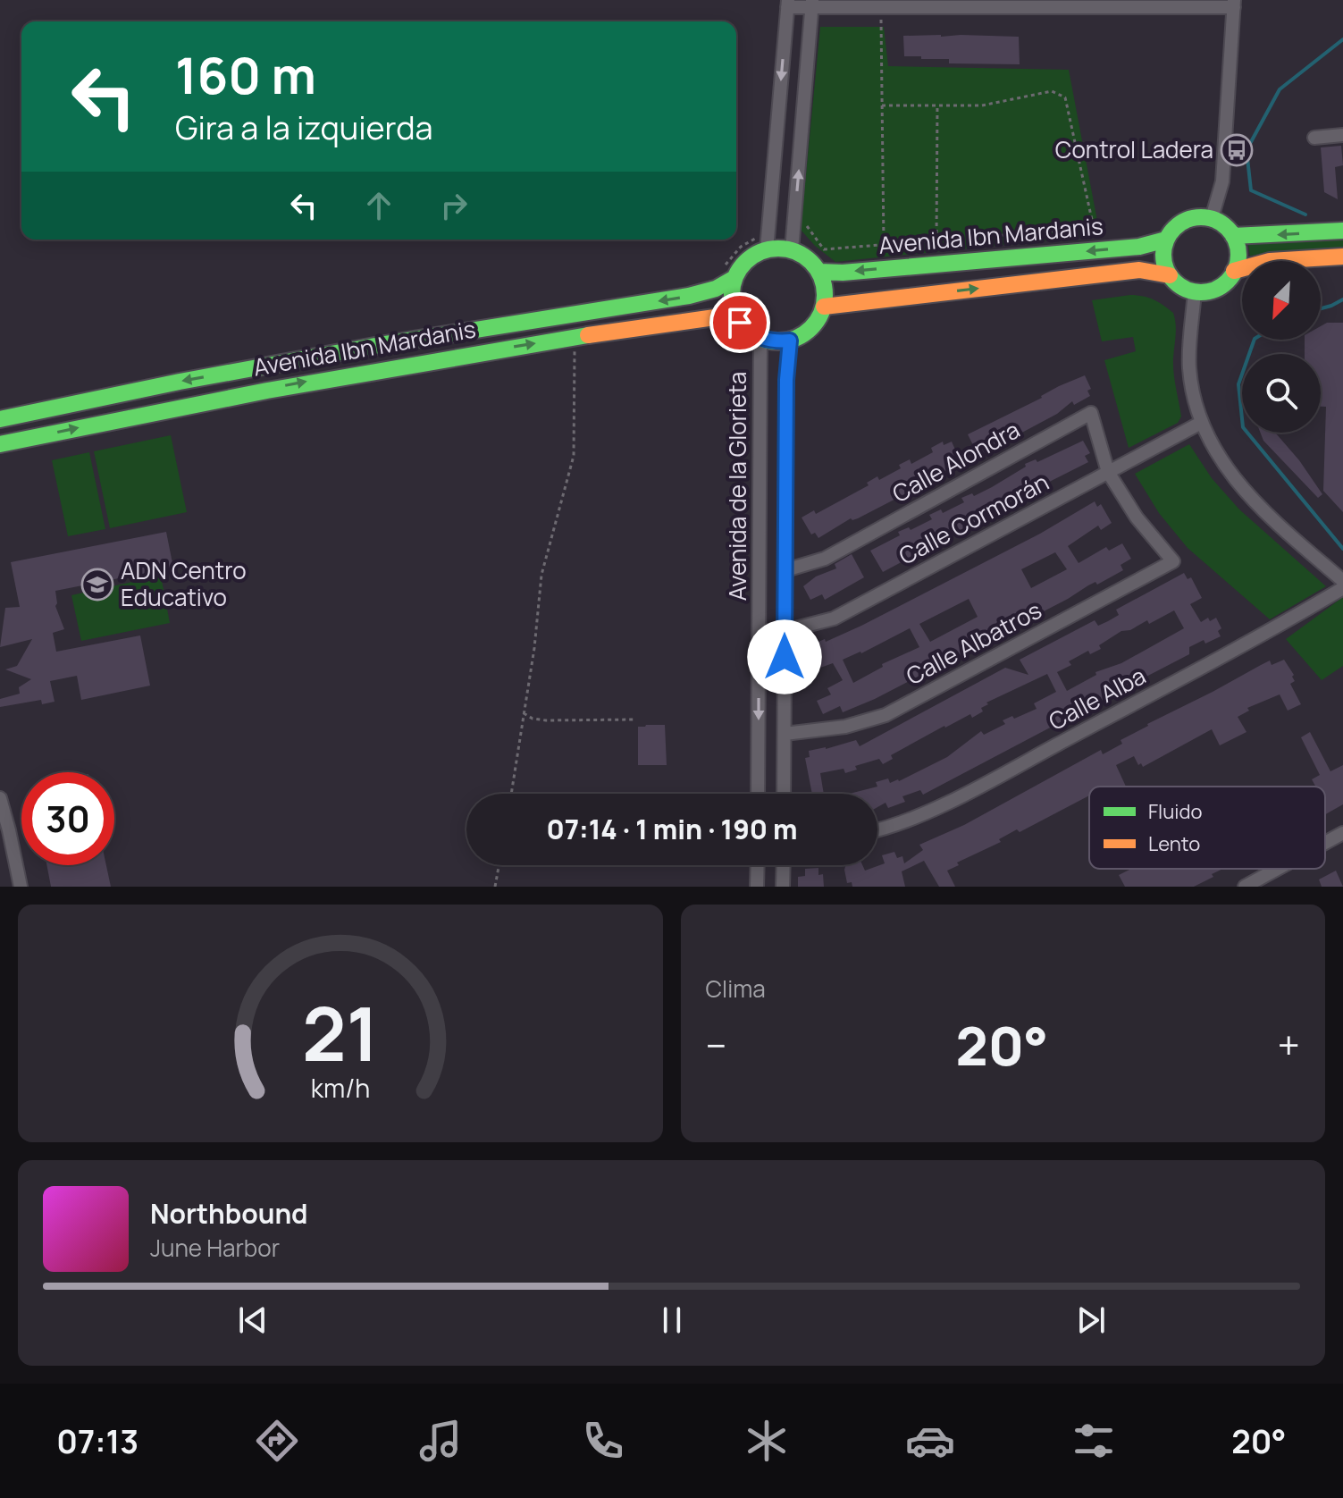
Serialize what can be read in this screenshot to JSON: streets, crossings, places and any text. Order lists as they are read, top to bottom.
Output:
{
  "streets": {
    "main road": ["Avenida Ibn Mardanis"],
    "street": [
      "Calle Alondra",
      "Avenida de la Glorieta",
      "Calle Cormorán",
      "Calle Albatros",
      "Calle Alba"
    ]
  },
  "crossings": [
    ["Avenida Ibn Mardanis", "Avenida de la Glorieta"],
    ["Calle Alondra", "Avenida de la Glorieta"],
    ["Calle Alondra", "Calle Cormorán"],
    ["Calle Alondra", "Calle Albatros"],
    ["Avenida de la Glorieta", "Calle Cormorán"],
    ["Avenida de la Glorieta", "Calle Albatros"],
    ["Calle Cormorán", "Calle Albatros"]
  ],
  "places": {
    "bus stop": ["Control Ladera"],
    "school or university": ["ADN Centro Educativo"]
  },
  "legend": ["Fluido", "Lento"],
  "north": "bottom left",
  "page": {
    "turn": ["160 m", "Gira a la izquierda"],
    "limit": "30",
    "trip": "07:14 · 1 min · 190 m",
    "tile": "Clima",
    "heat": ["−", "20°", "+"],
    "song": ["Northbound", "June Harbor"],
    "tabs": ["07:13", "20°"],
    "gauge": ["21", "km/h"]
  }
}
